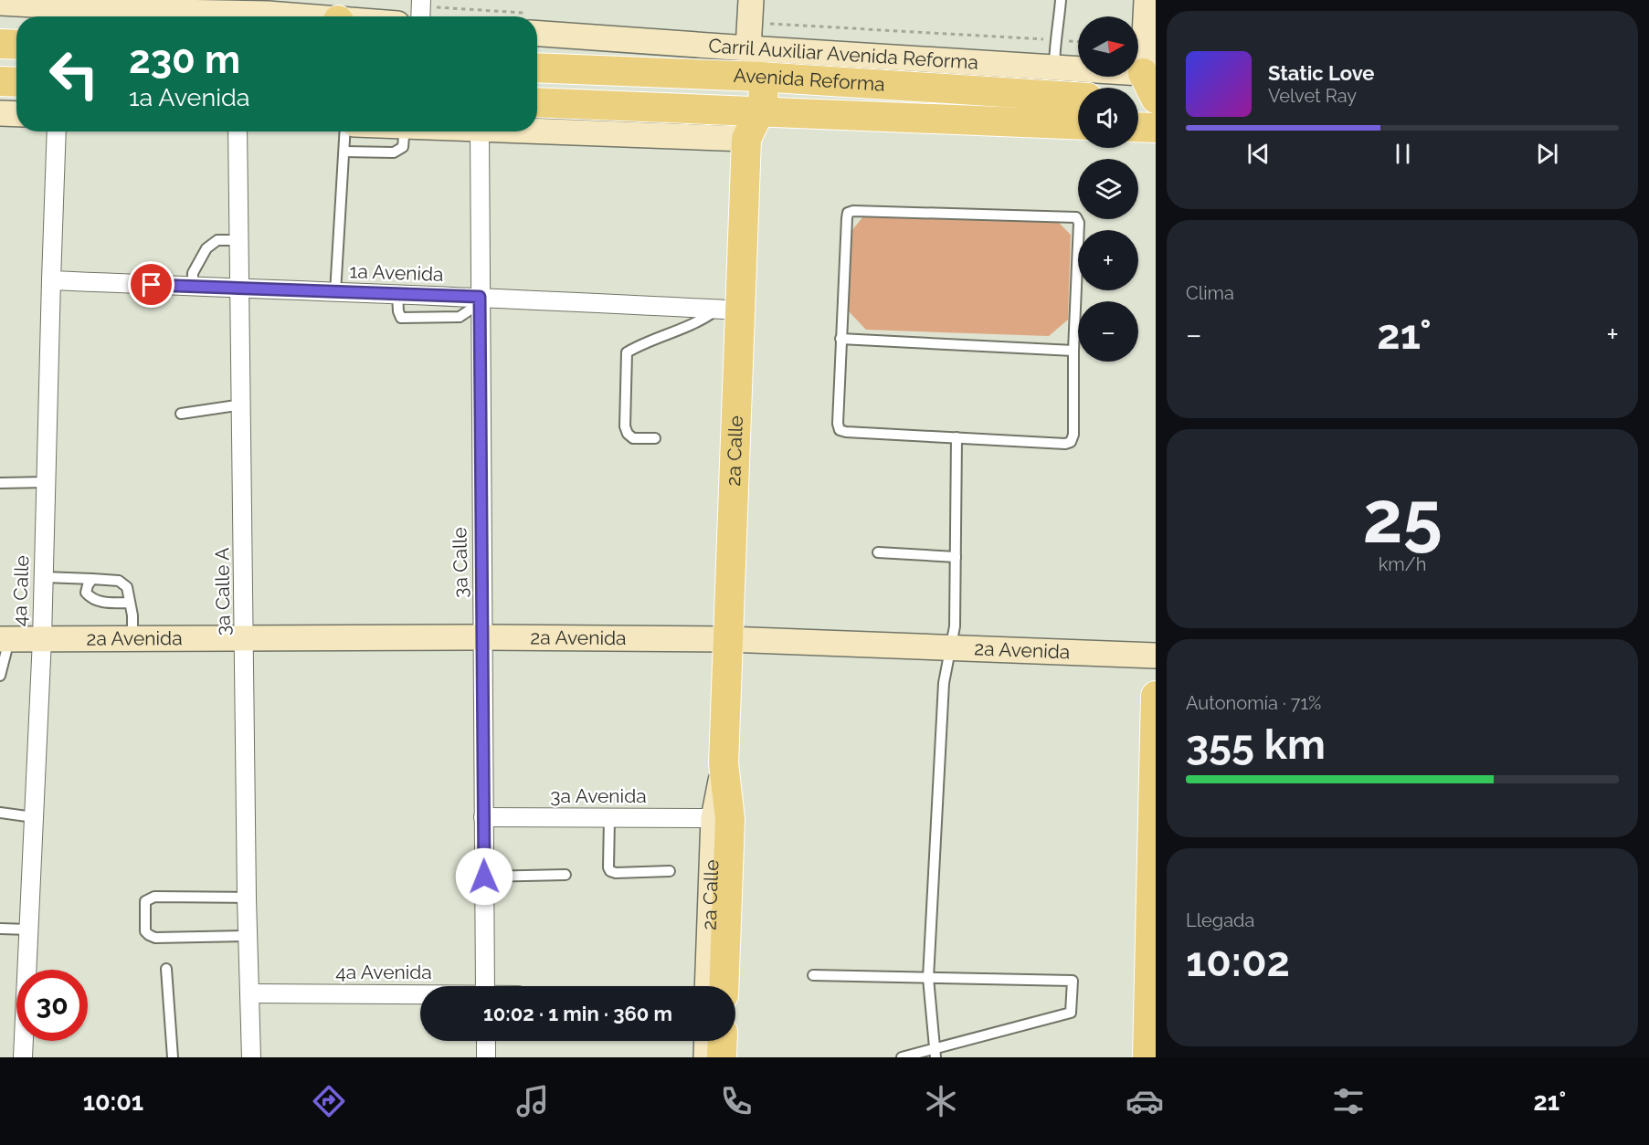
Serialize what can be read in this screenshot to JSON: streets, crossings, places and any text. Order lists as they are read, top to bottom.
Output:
{
  "streets": {
    "main road": ["Avenida Reforma", "2a Calle"],
    "street": [
      "Carril Auxiliar Avenida Reforma",
      "1a Avenida",
      "3a Calle",
      "4a Calle",
      "3a Calle A",
      "2a Avenida",
      "3a Avenida",
      "4a Avenida"
    ]
  },
  "crossings": [
    ["Carril Auxiliar Avenida Reforma", "2a Calle"],
    ["Avenida Reforma", "2a Calle"],
    ["1a Avenida", "2a Calle"],
    ["1a Avenida", "3a Calle"],
    ["1a Avenida", "4a Calle"],
    ["1a Avenida", "3a Calle A"],
    ["2a Calle", "2a Avenida"],
    ["2a Calle", "3a Avenida"],
    ["3a Calle", "2a Avenida"],
    ["3a Calle", "3a Avenida"],
    ["4a Calle", "2a Avenida"],
    ["3a Calle A", "2a Avenida"],
    ["3a Calle A", "4a Avenida"]
  ],
  "north": "right",
  "page": {
    "map_buttons": ["+", "−"],
    "turn": ["230 m", "1a Avenida"],
    "song": ["Static Love", "Velvet Ray"],
    "tile": [
      "Clima",
      ["25", "km/h"],
      ["Autonomía · 71%", "355 km"],
      ["Llegada", "10:02"]
    ],
    "heat": ["−", "21°", "+"],
    "limit": "30",
    "trip": "10:02 · 1 min · 360 m",
    "tabs": ["10:01", "21°"]
  }
}
